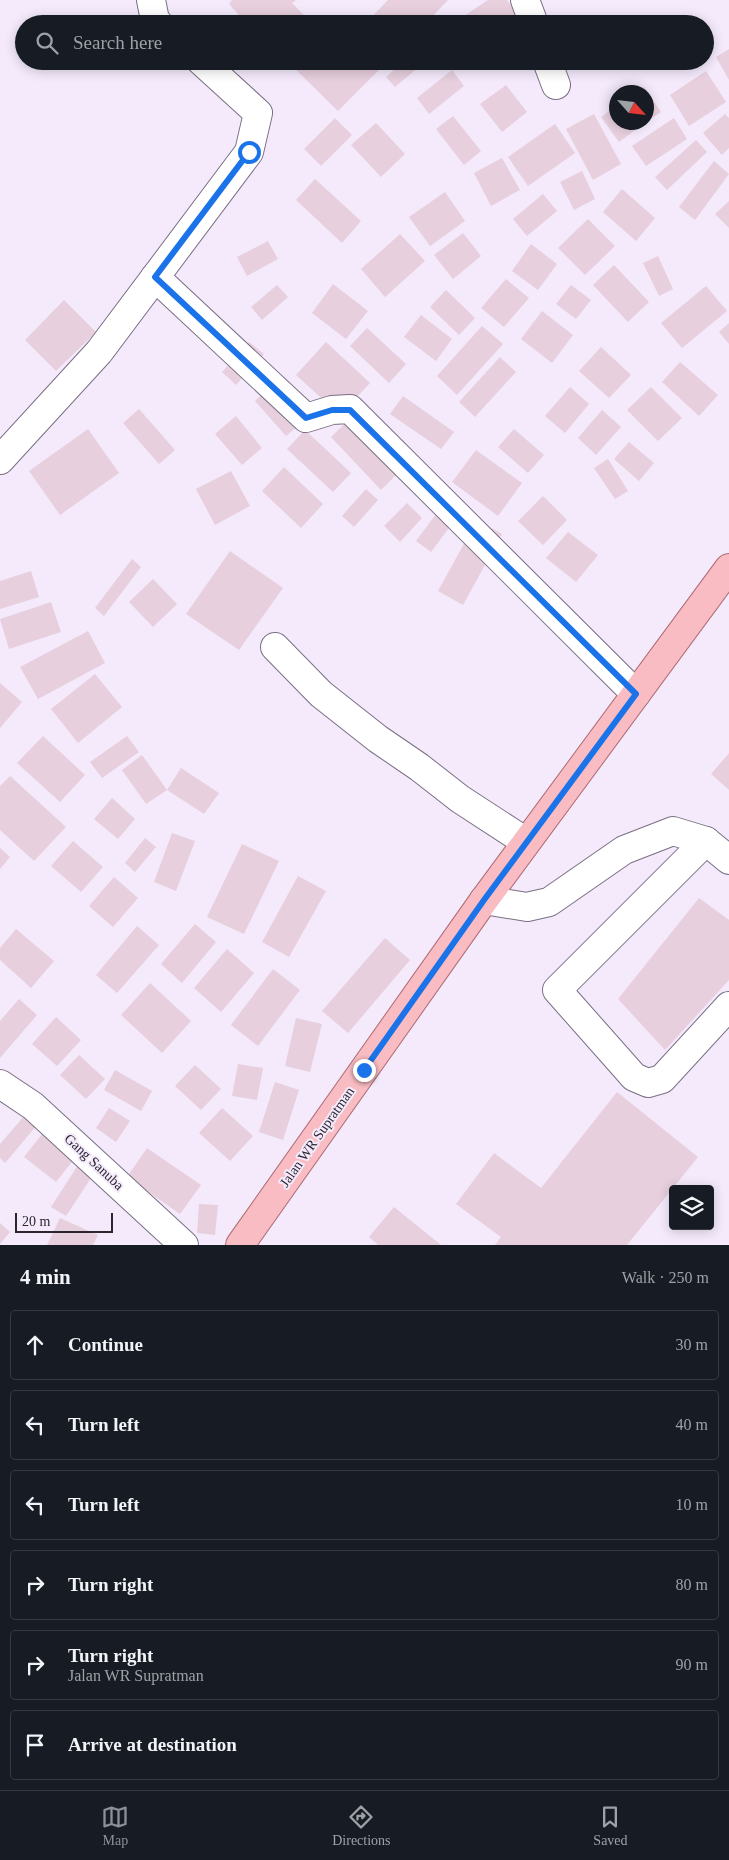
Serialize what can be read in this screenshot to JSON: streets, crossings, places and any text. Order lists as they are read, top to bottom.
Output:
{
  "streets": {
    "main road": ["Jalan WR Supratman"],
    "street": ["Gang Sanuba"]
  },
  "scale_bar": "20 m",
  "north": "bottom right",
  "page": {
    "search": "Search here",
    "scale": "20 m",
    "heading": ["4 min", "Walk · 250 m"],
    "list": [
      ["Continue", "30 m"],
      ["Turn left", "40 m"],
      ["Turn left", "10 m"],
      ["Turn right", "80 m"],
      ["Turn right", "Jalan WR Supratman", "90 m"],
      "Arrive at destination"
    ],
    "nav": ["Map", "Directions", "Saved"]
  }
}
